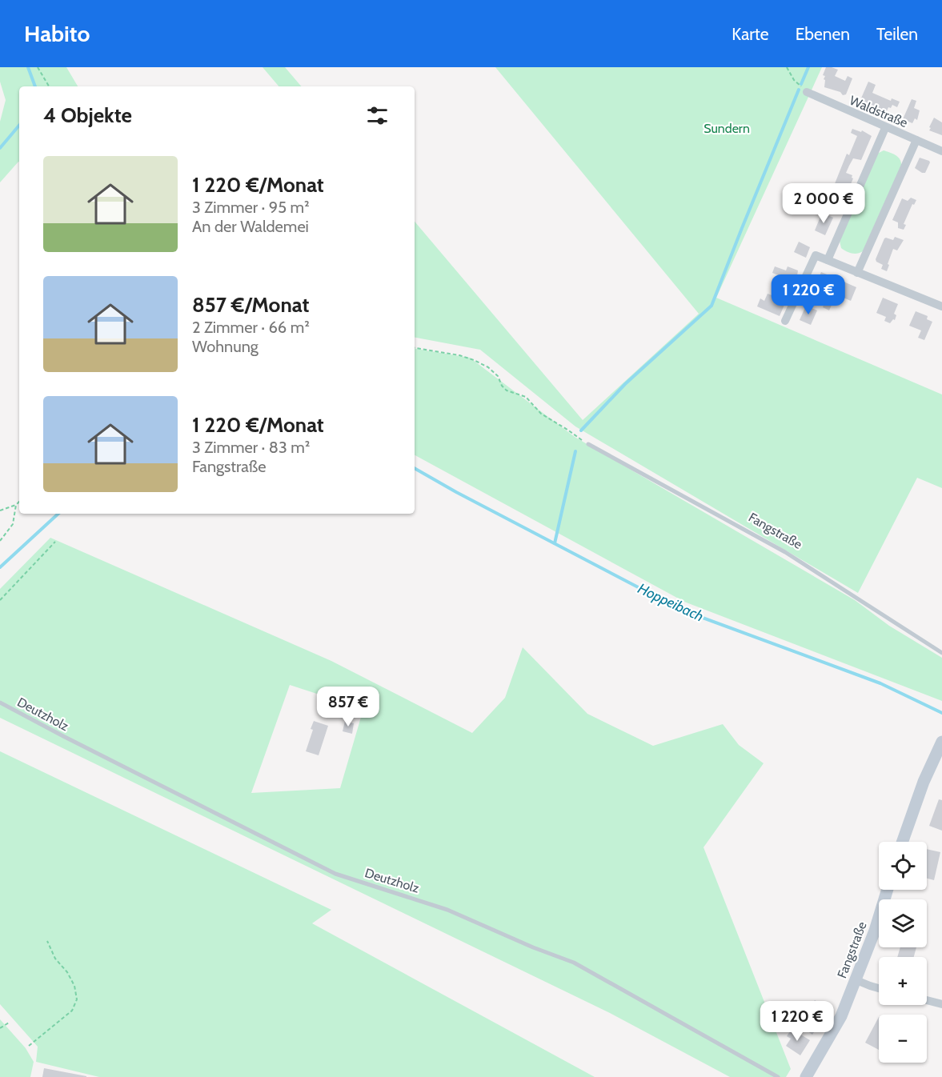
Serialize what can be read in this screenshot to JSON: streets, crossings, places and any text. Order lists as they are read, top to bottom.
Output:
{
  "streets": {
    "main road": ["Fangstraße"],
    "street": ["Waldstraße"],
    "lane": ["Deutzholz"]
  },
  "water": ["Hoppeibach"],
  "parks": ["Sundern"],
  "page": {
    "header": "Habito",
    "nav": ["Karte", "Ebenen", "Teilen"],
    "heading": "4 Objekte",
    "list": [
      {
        "name": "1 220 €/Monat",
        "note": "3 Zimmer · 95 m² · An der Waldemei"
      },
      {
        "name": "857 €/Monat",
        "note": "2 Zimmer · 66 m² · Wohnung"
      },
      {
        "name": "1 220 €/Monat",
        "note": "3 Zimmer · 83 m² · Fangstraße"
      }
    ],
    "price": [
      "2 000 €",
      "1 220 €",
      "857 €",
      "1 220 €"
    ],
    "map_buttons": ["+", "−"]
  }
}
